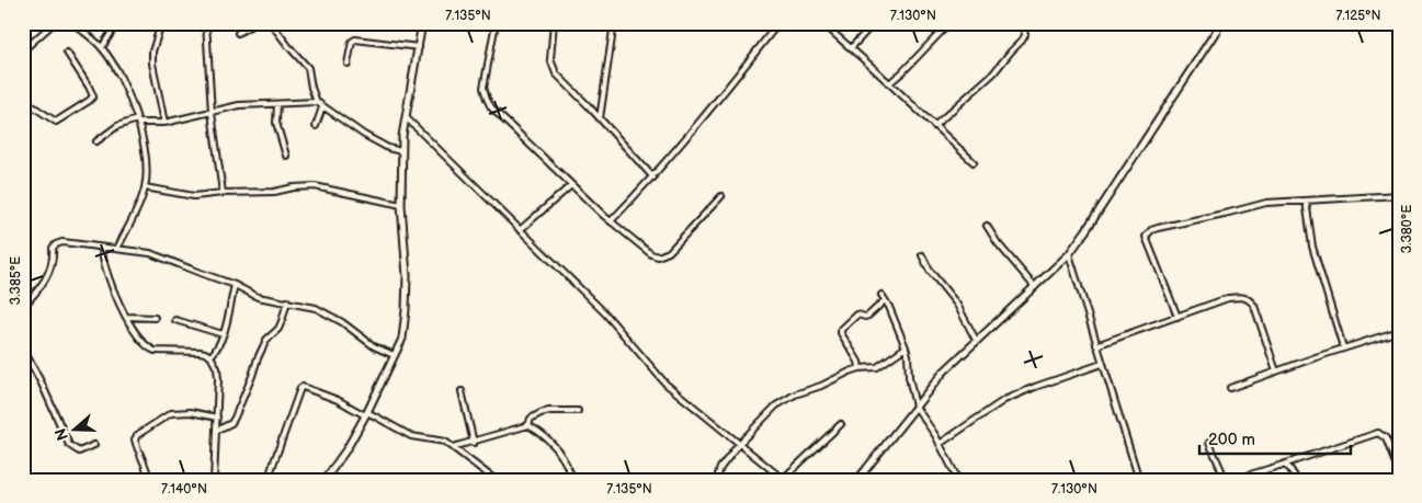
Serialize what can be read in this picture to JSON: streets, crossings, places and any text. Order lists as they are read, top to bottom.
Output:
{
  "scale_bar": "200 m",
  "north": "left",
  "coordinates": [
    "7.135°N",
    "7.130°N",
    "7.125°N",
    "3.380°E",
    "3.385°E",
    "7.140°N"
  ]
}
